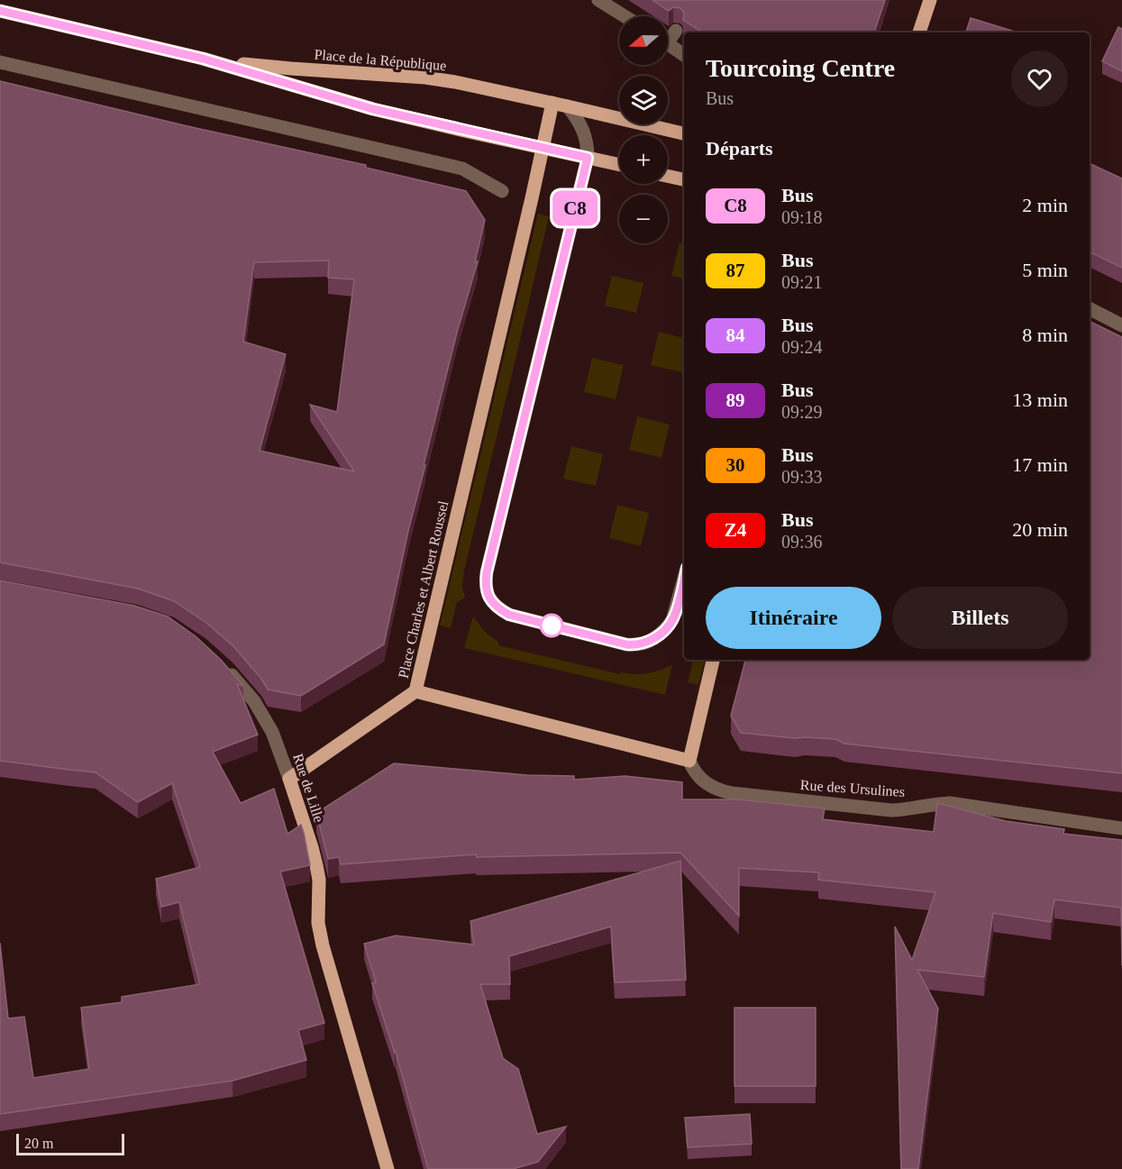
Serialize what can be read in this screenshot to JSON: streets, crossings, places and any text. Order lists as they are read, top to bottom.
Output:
{
  "streets": {
    "main road": ["Place de la République", "Place Charles et Albert Roussel", "Rue de Lille"],
    "street": ["Rue des Ursulines"]
  },
  "crossings": [
    ["Place de la République", "Place Charles et Albert Roussel"],
    ["Place Charles et Albert Roussel", "Rue des Ursulines"]
  ],
  "lines": ["bus line C8"],
  "scale_bar": "20 m",
  "north": "left",
  "page": {
    "on_map": "C8",
    "map_buttons": ["+", "−"],
    "heading": [
      ["Tourcoing Centre", "Bus"],
      "Départs"
    ],
    "list": [
      {
        "mark": "C8",
        "name": "Bus",
        "note": "09:18",
        "value": "2 min"
      },
      {
        "mark": "87",
        "name": "Bus",
        "note": "09:21",
        "value": "5 min"
      },
      {
        "mark": "84",
        "name": "Bus",
        "note": "09:24",
        "value": "8 min"
      },
      {
        "mark": "89",
        "name": "Bus",
        "note": "09:29",
        "value": "13 min"
      },
      {
        "mark": "30",
        "name": "Bus",
        "note": "09:33",
        "value": "17 min"
      },
      {
        "mark": "Z4",
        "name": "Bus",
        "note": "09:36",
        "value": "20 min"
      }
    ],
    "buttons": ["Itinéraire", "Billets"],
    "scale": "20 m"
  }
}
